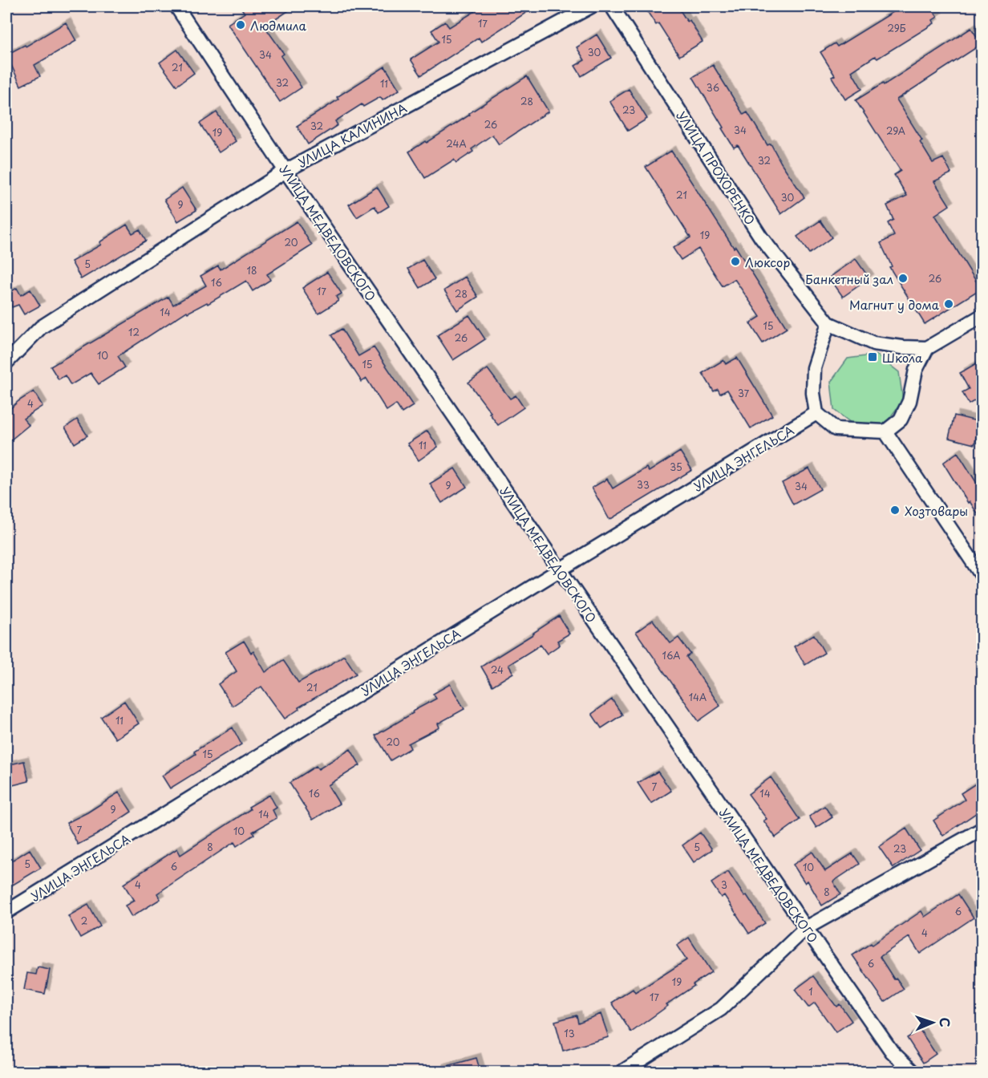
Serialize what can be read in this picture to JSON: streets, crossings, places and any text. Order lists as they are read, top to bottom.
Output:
{
  "streets": {
    "street": [
      "УЛИЦА КАЛИНИНА",
      "УЛИЦА ПРОХОРЕНКО",
      "УЛИЦА МЕДВЕДОВСКОГО",
      "УЛИЦА ЭНГЕЛЬСА"
    ]
  },
  "crossings": [
    ["УЛИЦА КАЛИНИНА", "УЛИЦА МЕДВЕДОВСКОГО"],
    ["УЛИЦА МЕДВЕДОВСКОГО", "УЛИЦА ЭНГЕЛЬСА"]
  ],
  "places": {
    "other": [
      "Людмила",
      "Люксор",
      "Банкетный зал",
      "Магнит у дома",
      "Хозтовары"
    ],
    "transit": ["Школа"]
  },
  "house_numbers": [
    "17",
    "29Б",
    "15",
    "30",
    "34",
    "21",
    "32",
    "11",
    "36",
    "28",
    "23",
    "26",
    "32",
    "34",
    "29А",
    "19",
    "24А",
    "32",
    "21",
    "30",
    "9",
    "19",
    "20",
    "5",
    "18",
    "26",
    "16",
    "17",
    "28",
    "14",
    "15",
    "12",
    "26",
    "10",
    "15",
    "37",
    "4",
    "11",
    "35",
    "33",
    "9",
    "34",
    "16А",
    "24",
    "21",
    "14А",
    "11",
    "20",
    "15",
    "7",
    "16",
    "14",
    "9",
    "14",
    "7",
    "10",
    "8",
    "5",
    "23",
    "5",
    "6",
    "10",
    "4",
    "3",
    "8",
    "6",
    "2",
    "4",
    "6",
    "19",
    "1",
    "17",
    "13"
  ],
  "north": "right"
}
